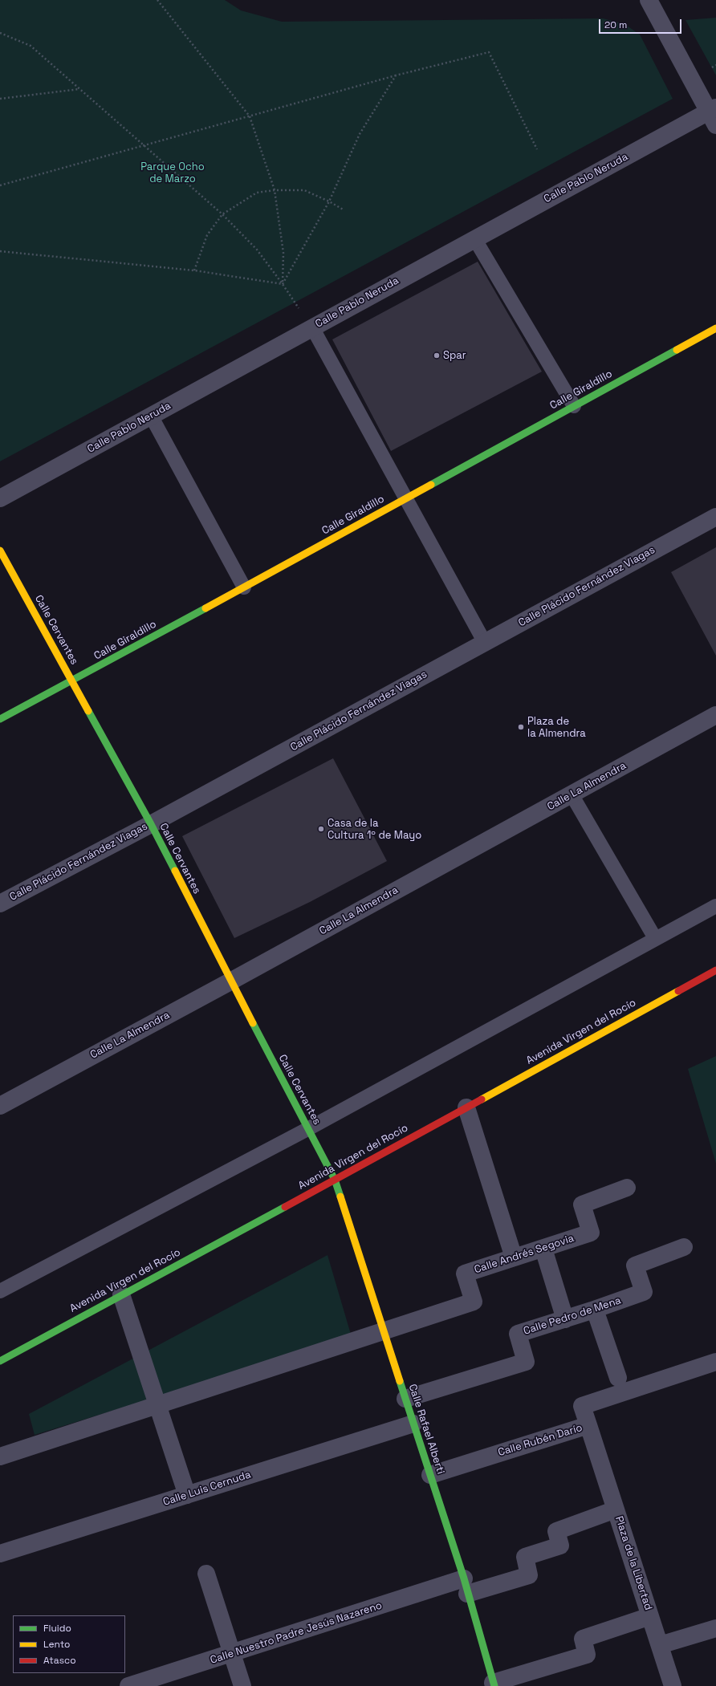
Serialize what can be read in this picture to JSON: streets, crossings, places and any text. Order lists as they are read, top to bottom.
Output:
{
  "streets": {
    "street": [
      "Calle Pablo Neruda",
      "Calle Giraldillo",
      "Calle Plácido Fernández Viagas",
      "Calle Cervantes",
      "Calle La Almendra",
      "Avenida Virgen del Rocío",
      "Calle Andrés Segovia",
      "Calle Pedro de Mena",
      "Calle Rafael Alberti",
      "Calle Rubén Darío",
      "Calle Luis Cernuda",
      "Plaza de la Libertad",
      "Calle Nuestro Padre Jesús Nazareno"
    ]
  },
  "crossings": [
    ["Calle Giraldillo", "Calle Cervantes"],
    ["Calle Plácido Fernández Viagas", "Calle Cervantes"],
    ["Calle Cervantes", "Calle La Almendra"],
    ["Calle Cervantes", "Avenida Virgen del Rocío"],
    ["Calle Cervantes", "Calle Rafael Alberti"],
    ["Avenida Virgen del Rocío", "Calle Rafael Alberti"],
    ["Calle Andrés Segovia", "Calle Rafael Alberti"],
    ["Calle Pedro de Mena", "Calle Rafael Alberti"],
    ["Calle Rafael Alberti", "Calle Rubén Darío"],
    ["Calle Rafael Alberti", "Calle Luis Cernuda"],
    ["Calle Rafael Alberti", "Calle Nuestro Padre Jesús Nazareno"],
    ["Calle Rubén Darío", "Plaza de la Libertad"],
    ["Plaza de la Libertad", "Calle Nuestro Padre Jesús Nazareno"]
  ],
  "parks": ["Parque Ocho de Marzo"],
  "places": ["Spar", "Plaza de la Almendra", "Casa de la Cultura 1º de Mayo"],
  "legend": ["Fluido", "Lento", "Atasco"],
  "scale_bar": "20 m"
}
